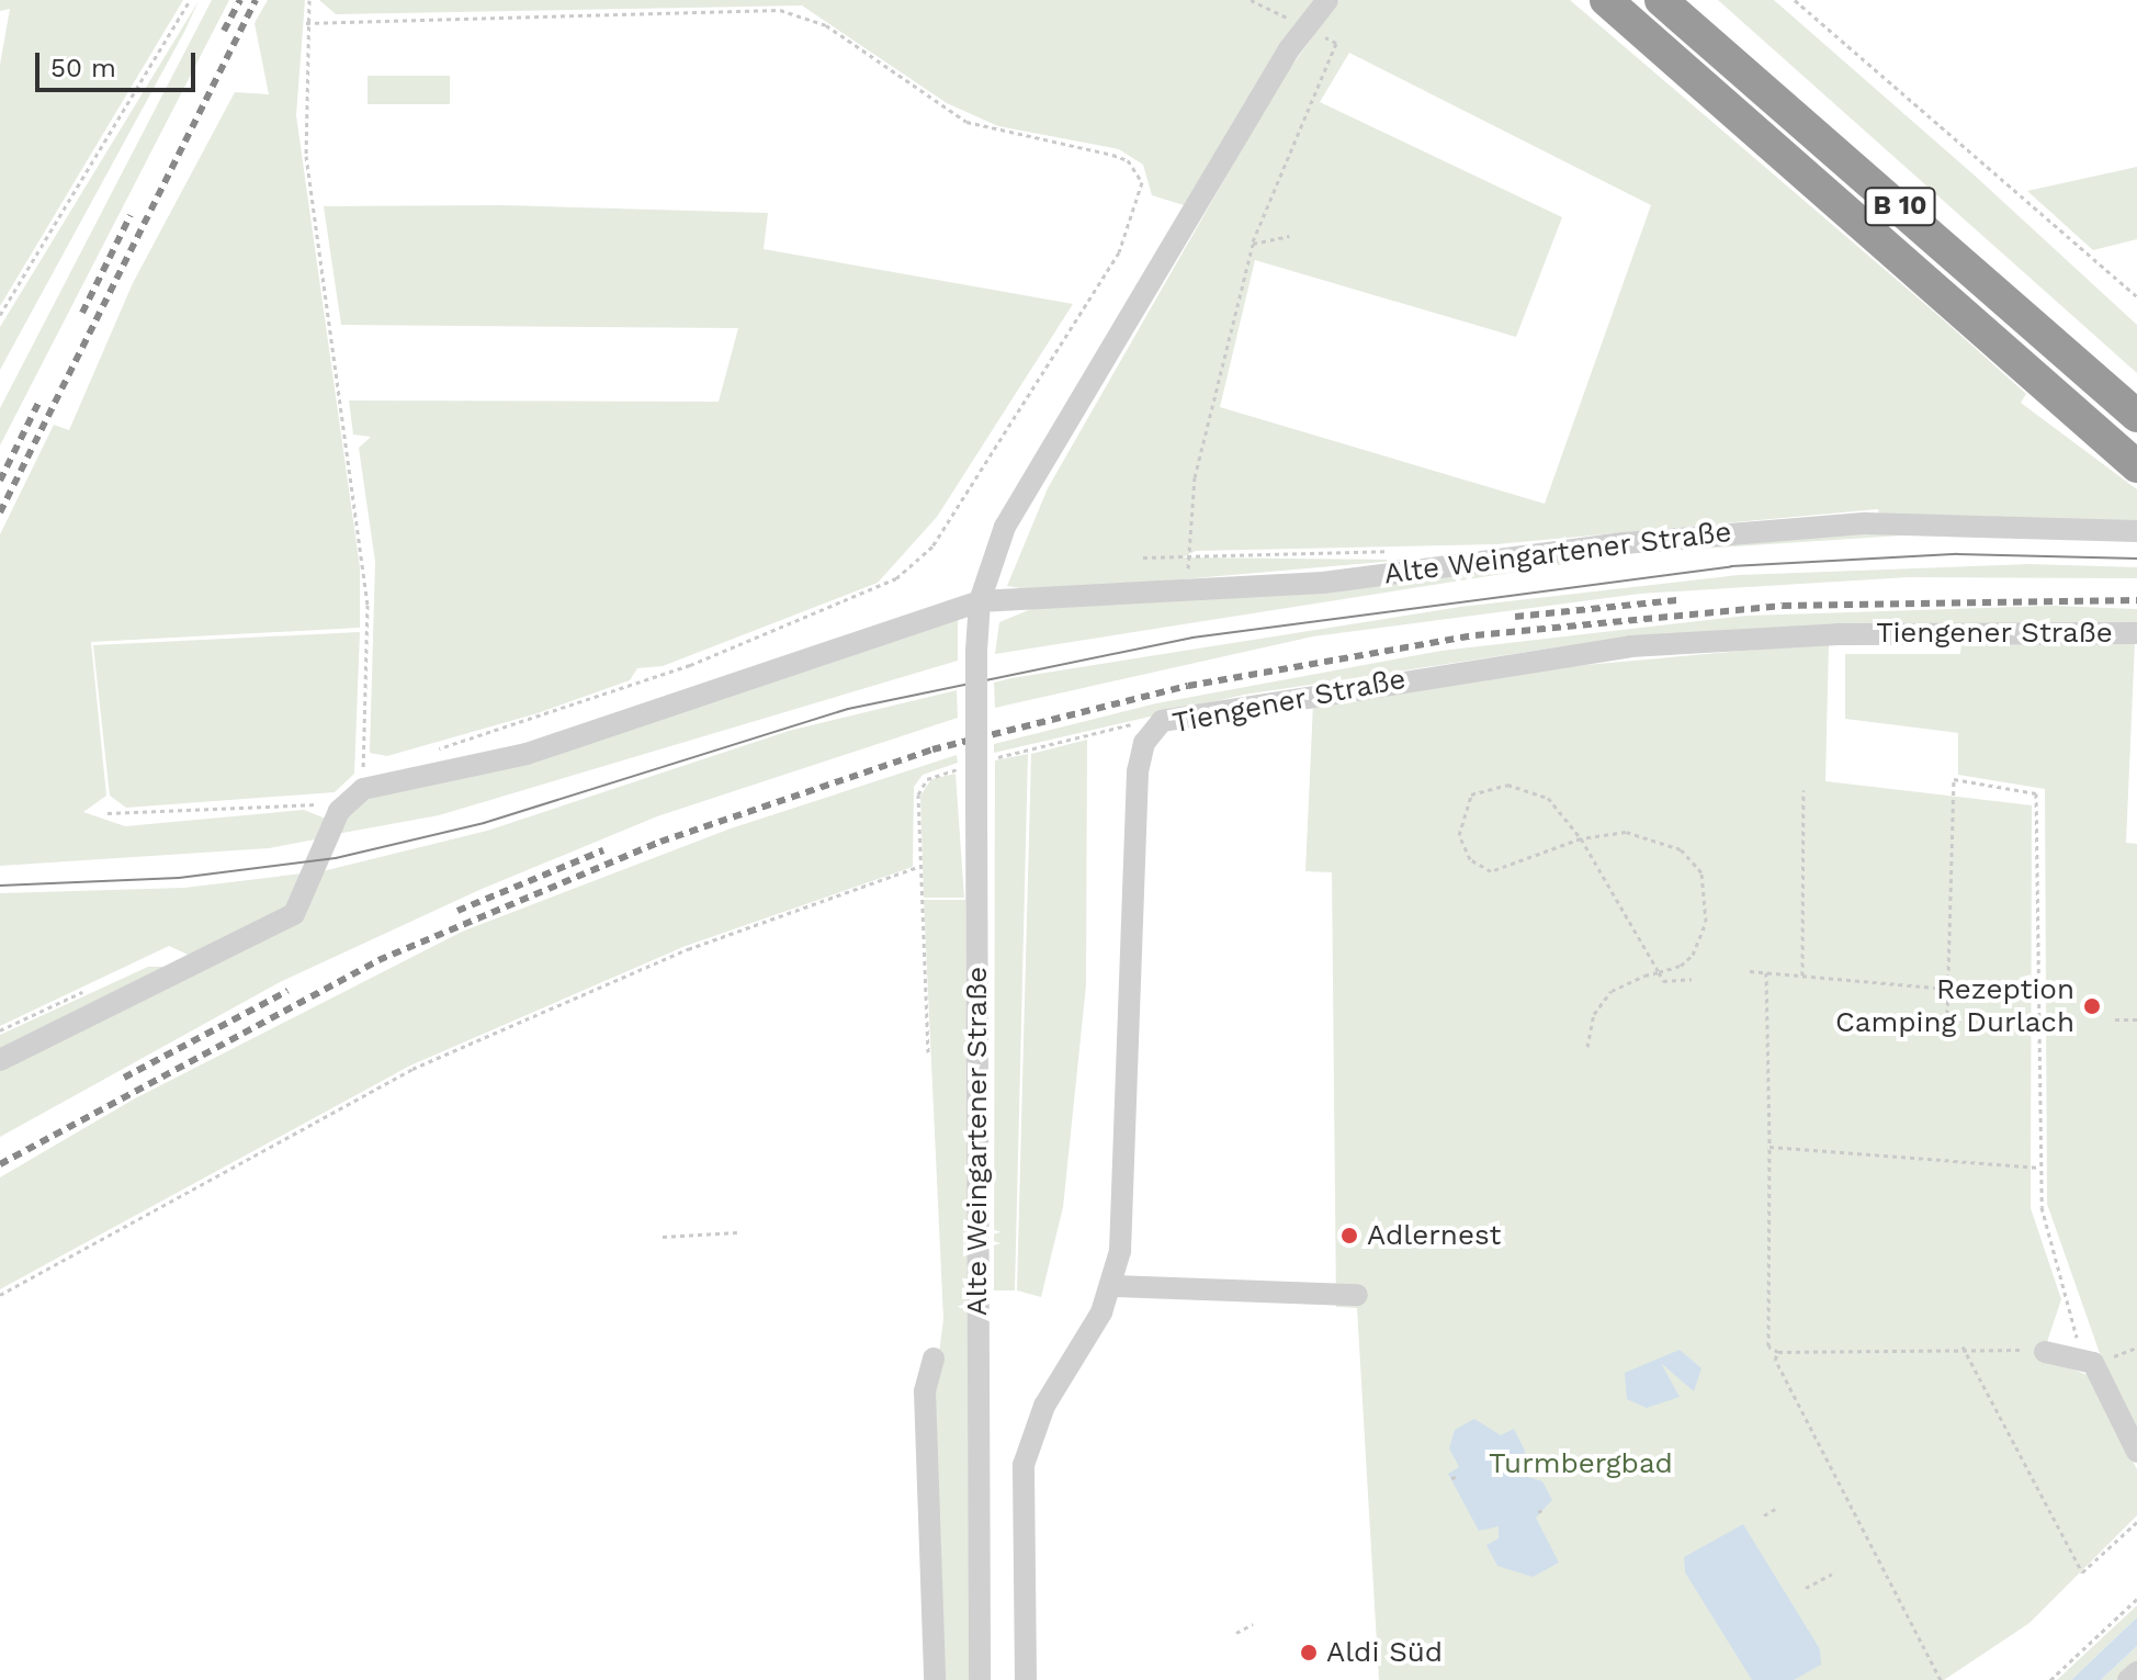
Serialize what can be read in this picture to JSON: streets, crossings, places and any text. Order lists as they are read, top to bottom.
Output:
{
  "streets": {
    "highway": ["B 10"],
    "street": ["Alte Weingartener Straße", "Tiengener Straße"]
  },
  "parks": ["Turmbergbad"],
  "places": ["Rezeption Camping Durlach", "Adlernest", "Aldi Süd"],
  "scale_bar": "50 m"
}
